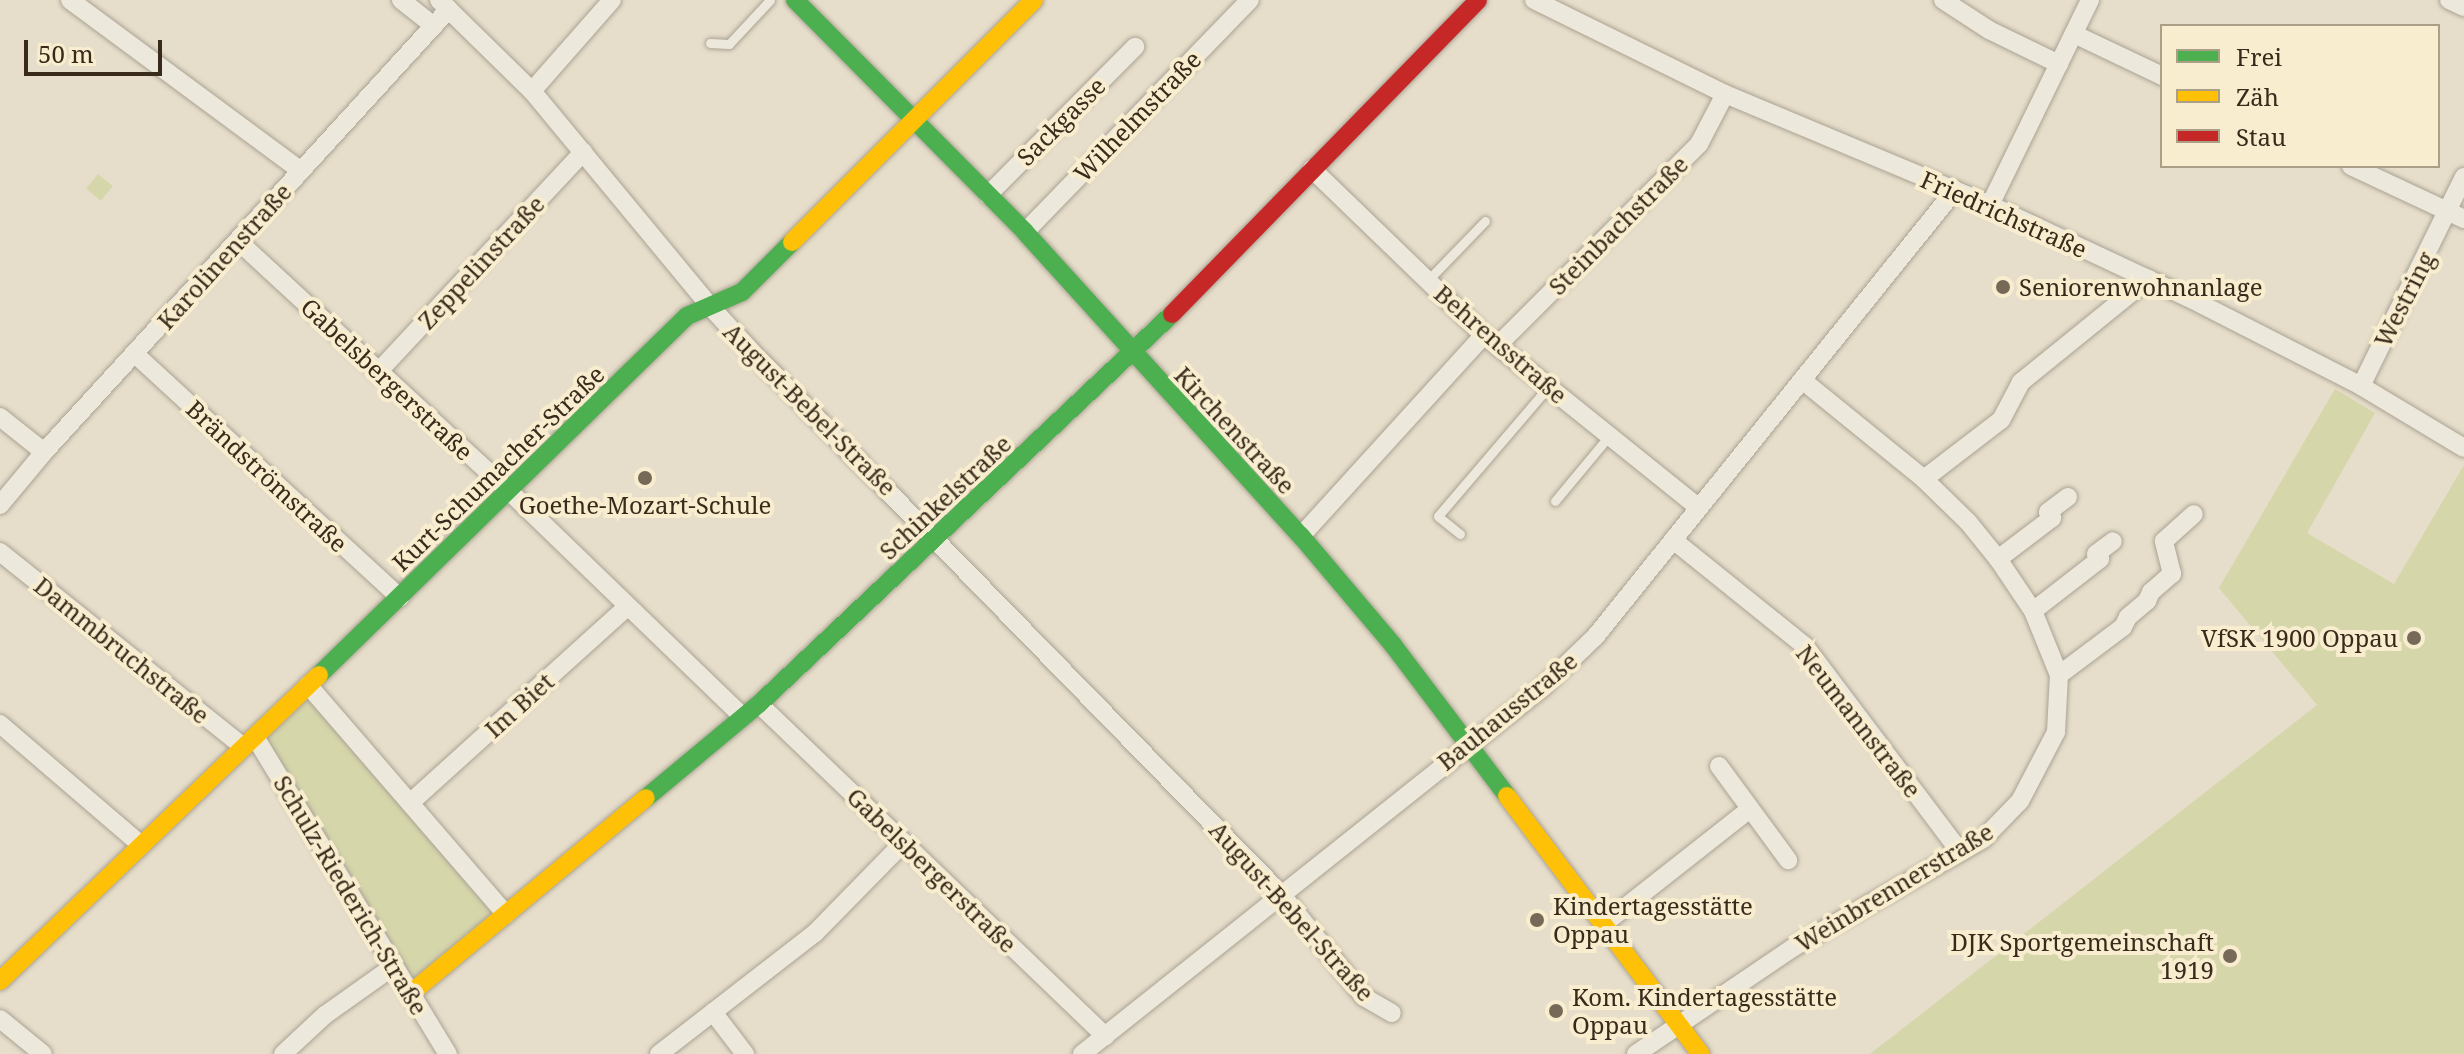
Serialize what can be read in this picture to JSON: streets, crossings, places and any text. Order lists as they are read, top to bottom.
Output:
{
  "streets": {
    "street": [
      "Wilhelmstraße",
      "Sackgasse",
      "Friedrichstraße",
      "Steinbachstraße",
      "Karolinenstraße",
      "Zeppelinstraße",
      "Westring",
      "Behrensstraße",
      "Gabelsbergerstraße",
      "August-Bebel-Straße",
      "Kirchenstraße",
      "Kurt-Schumacher-Straße",
      "Brändströmstraße",
      "Schinkelstraße",
      "Dammbruchstraße",
      "Im Biet",
      "Bauhausstraße",
      "Neumannstraße",
      "Weinbrennerstraße",
      "Schulz-Riederich-Straße"
    ]
  },
  "crossings": [
    ["Wilhelmstraße", "Kirchenstraße"],
    ["Sackgasse", "Kirchenstraße"],
    ["Friedrichstraße", "Steinbachstraße"],
    ["Friedrichstraße", "Westring"],
    ["Friedrichstraße", "Bauhausstraße"],
    ["Steinbachstraße", "Behrensstraße"],
    ["Steinbachstraße", "Kirchenstraße"],
    ["Karolinenstraße", "Gabelsbergerstraße"],
    ["Karolinenstraße", "August-Bebel-Straße"],
    ["Karolinenstraße", "Brändströmstraße"],
    ["Zeppelinstraße", "Gabelsbergerstraße"],
    ["Zeppelinstraße", "August-Bebel-Straße"],
    ["Behrensstraße", "Schinkelstraße"],
    ["Behrensstraße", "Bauhausstraße"],
    ["Gabelsbergerstraße", "Kurt-Schumacher-Straße"],
    ["Gabelsbergerstraße", "Schinkelstraße"],
    ["Gabelsbergerstraße", "Im Biet"],
    ["Gabelsbergerstraße", "Bauhausstraße"],
    ["August-Bebel-Straße", "Kurt-Schumacher-Straße"],
    ["August-Bebel-Straße", "Schinkelstraße"],
    ["August-Bebel-Straße", "Bauhausstraße"],
    ["Kirchenstraße", "Kurt-Schumacher-Straße"],
    ["Kirchenstraße", "Schinkelstraße"],
    ["Kirchenstraße", "Bauhausstraße"],
    ["Kirchenstraße", "Weinbrennerstraße"],
    ["Kurt-Schumacher-Straße", "Brändströmstraße"],
    ["Kurt-Schumacher-Straße", "Dammbruchstraße"],
    ["Kurt-Schumacher-Straße", "Schulz-Riederich-Straße"],
    ["Schinkelstraße", "Schulz-Riederich-Straße"],
    ["Dammbruchstraße", "Schulz-Riederich-Straße"],
    ["Bauhausstraße", "Neumannstraße"],
    ["Bauhausstraße", "Weinbrennerstraße"],
    ["Neumannstraße", "Weinbrennerstraße"]
  ],
  "places": [
    "Seniorenwohnanlage",
    "Goethe-Mozart-Schule",
    "VfSK 1900 Oppau",
    "Kindertagesstätte Oppau",
    "DJK Sportgemeinschaft 1919",
    "Kom. Kindertagesstätte Oppau"
  ],
  "legend": ["Frei", "Zäh", "Stau"],
  "scale_bar": "50 m"
}
